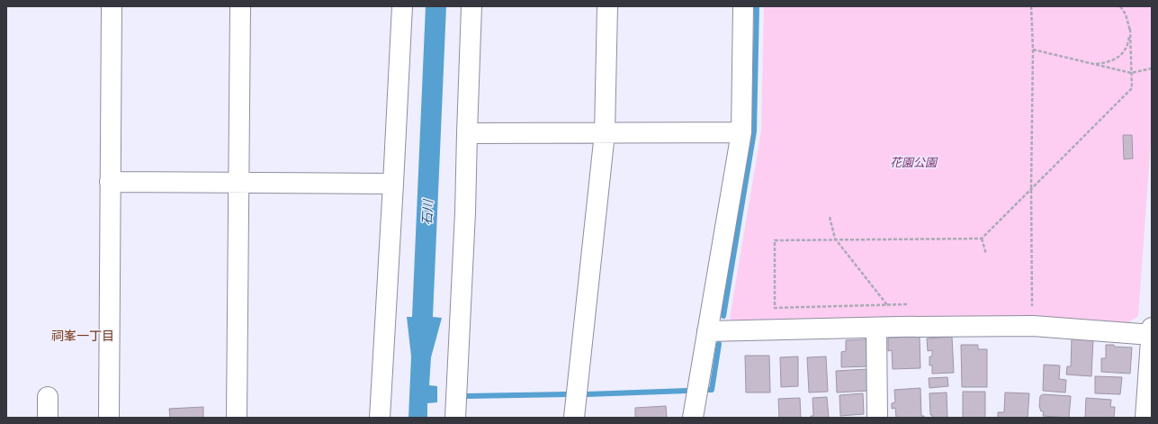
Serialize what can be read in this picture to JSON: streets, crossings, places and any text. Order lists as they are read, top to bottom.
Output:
{
  "districts": ["祠峯一丁目"],
  "water": ["石川"],
  "parks": ["花園公園"]
}
